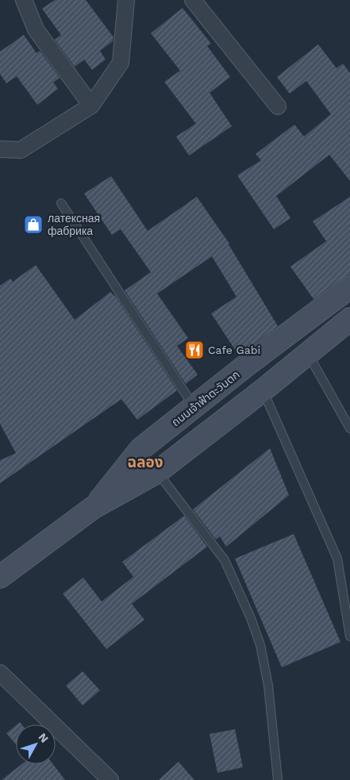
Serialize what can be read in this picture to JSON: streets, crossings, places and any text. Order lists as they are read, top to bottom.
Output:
{
  "streets": {
    "main road": ["ถนนเจ้าฟ้าตะวันตก"]
  },
  "districts": ["ฉลอง"],
  "places": {
    "shop": ["латексная фабрика"],
    "restaurant": ["Cafe Gabi"]
  },
  "north": "top right"
}
